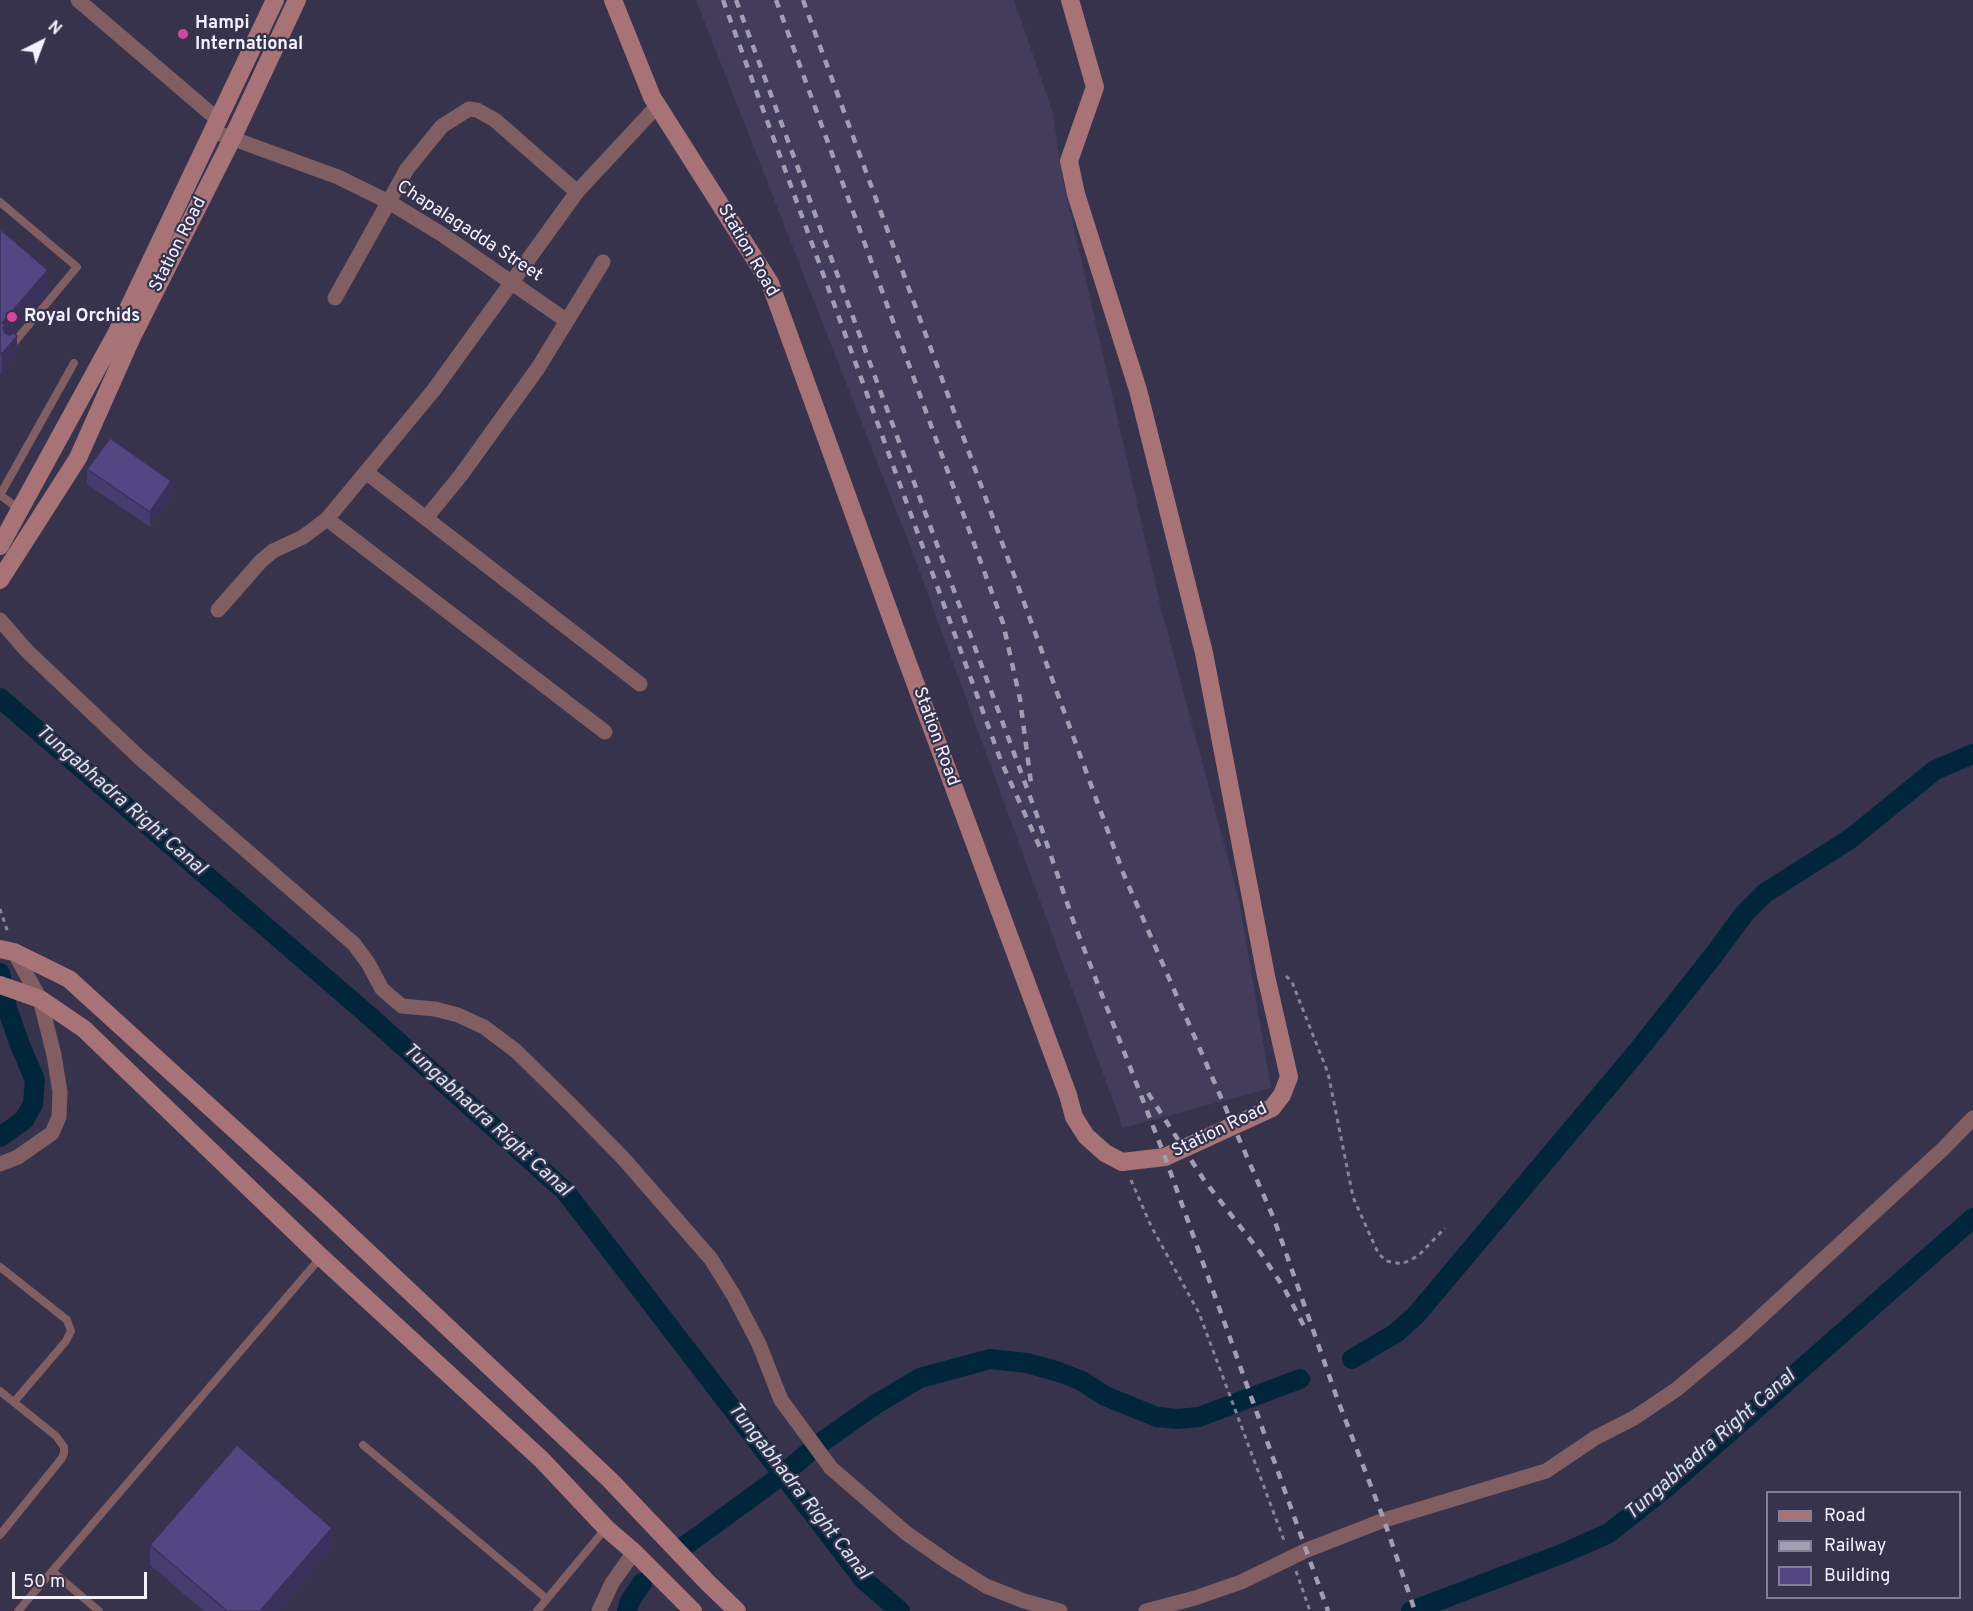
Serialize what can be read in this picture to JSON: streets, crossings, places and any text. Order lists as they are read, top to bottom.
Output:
{
  "streets": {
    "street": ["Chapalagadda Street", "Station Road"]
  },
  "crossings": [
    ["Chapalagadda Street", "Station Road"]
  ],
  "water": ["Tungabhadra Right Canal"],
  "places": ["Hampi International", "Royal Orchids"],
  "legend": ["Road", "Railway", "Building"],
  "scale_bar": "50 m",
  "north": "top right"
}
